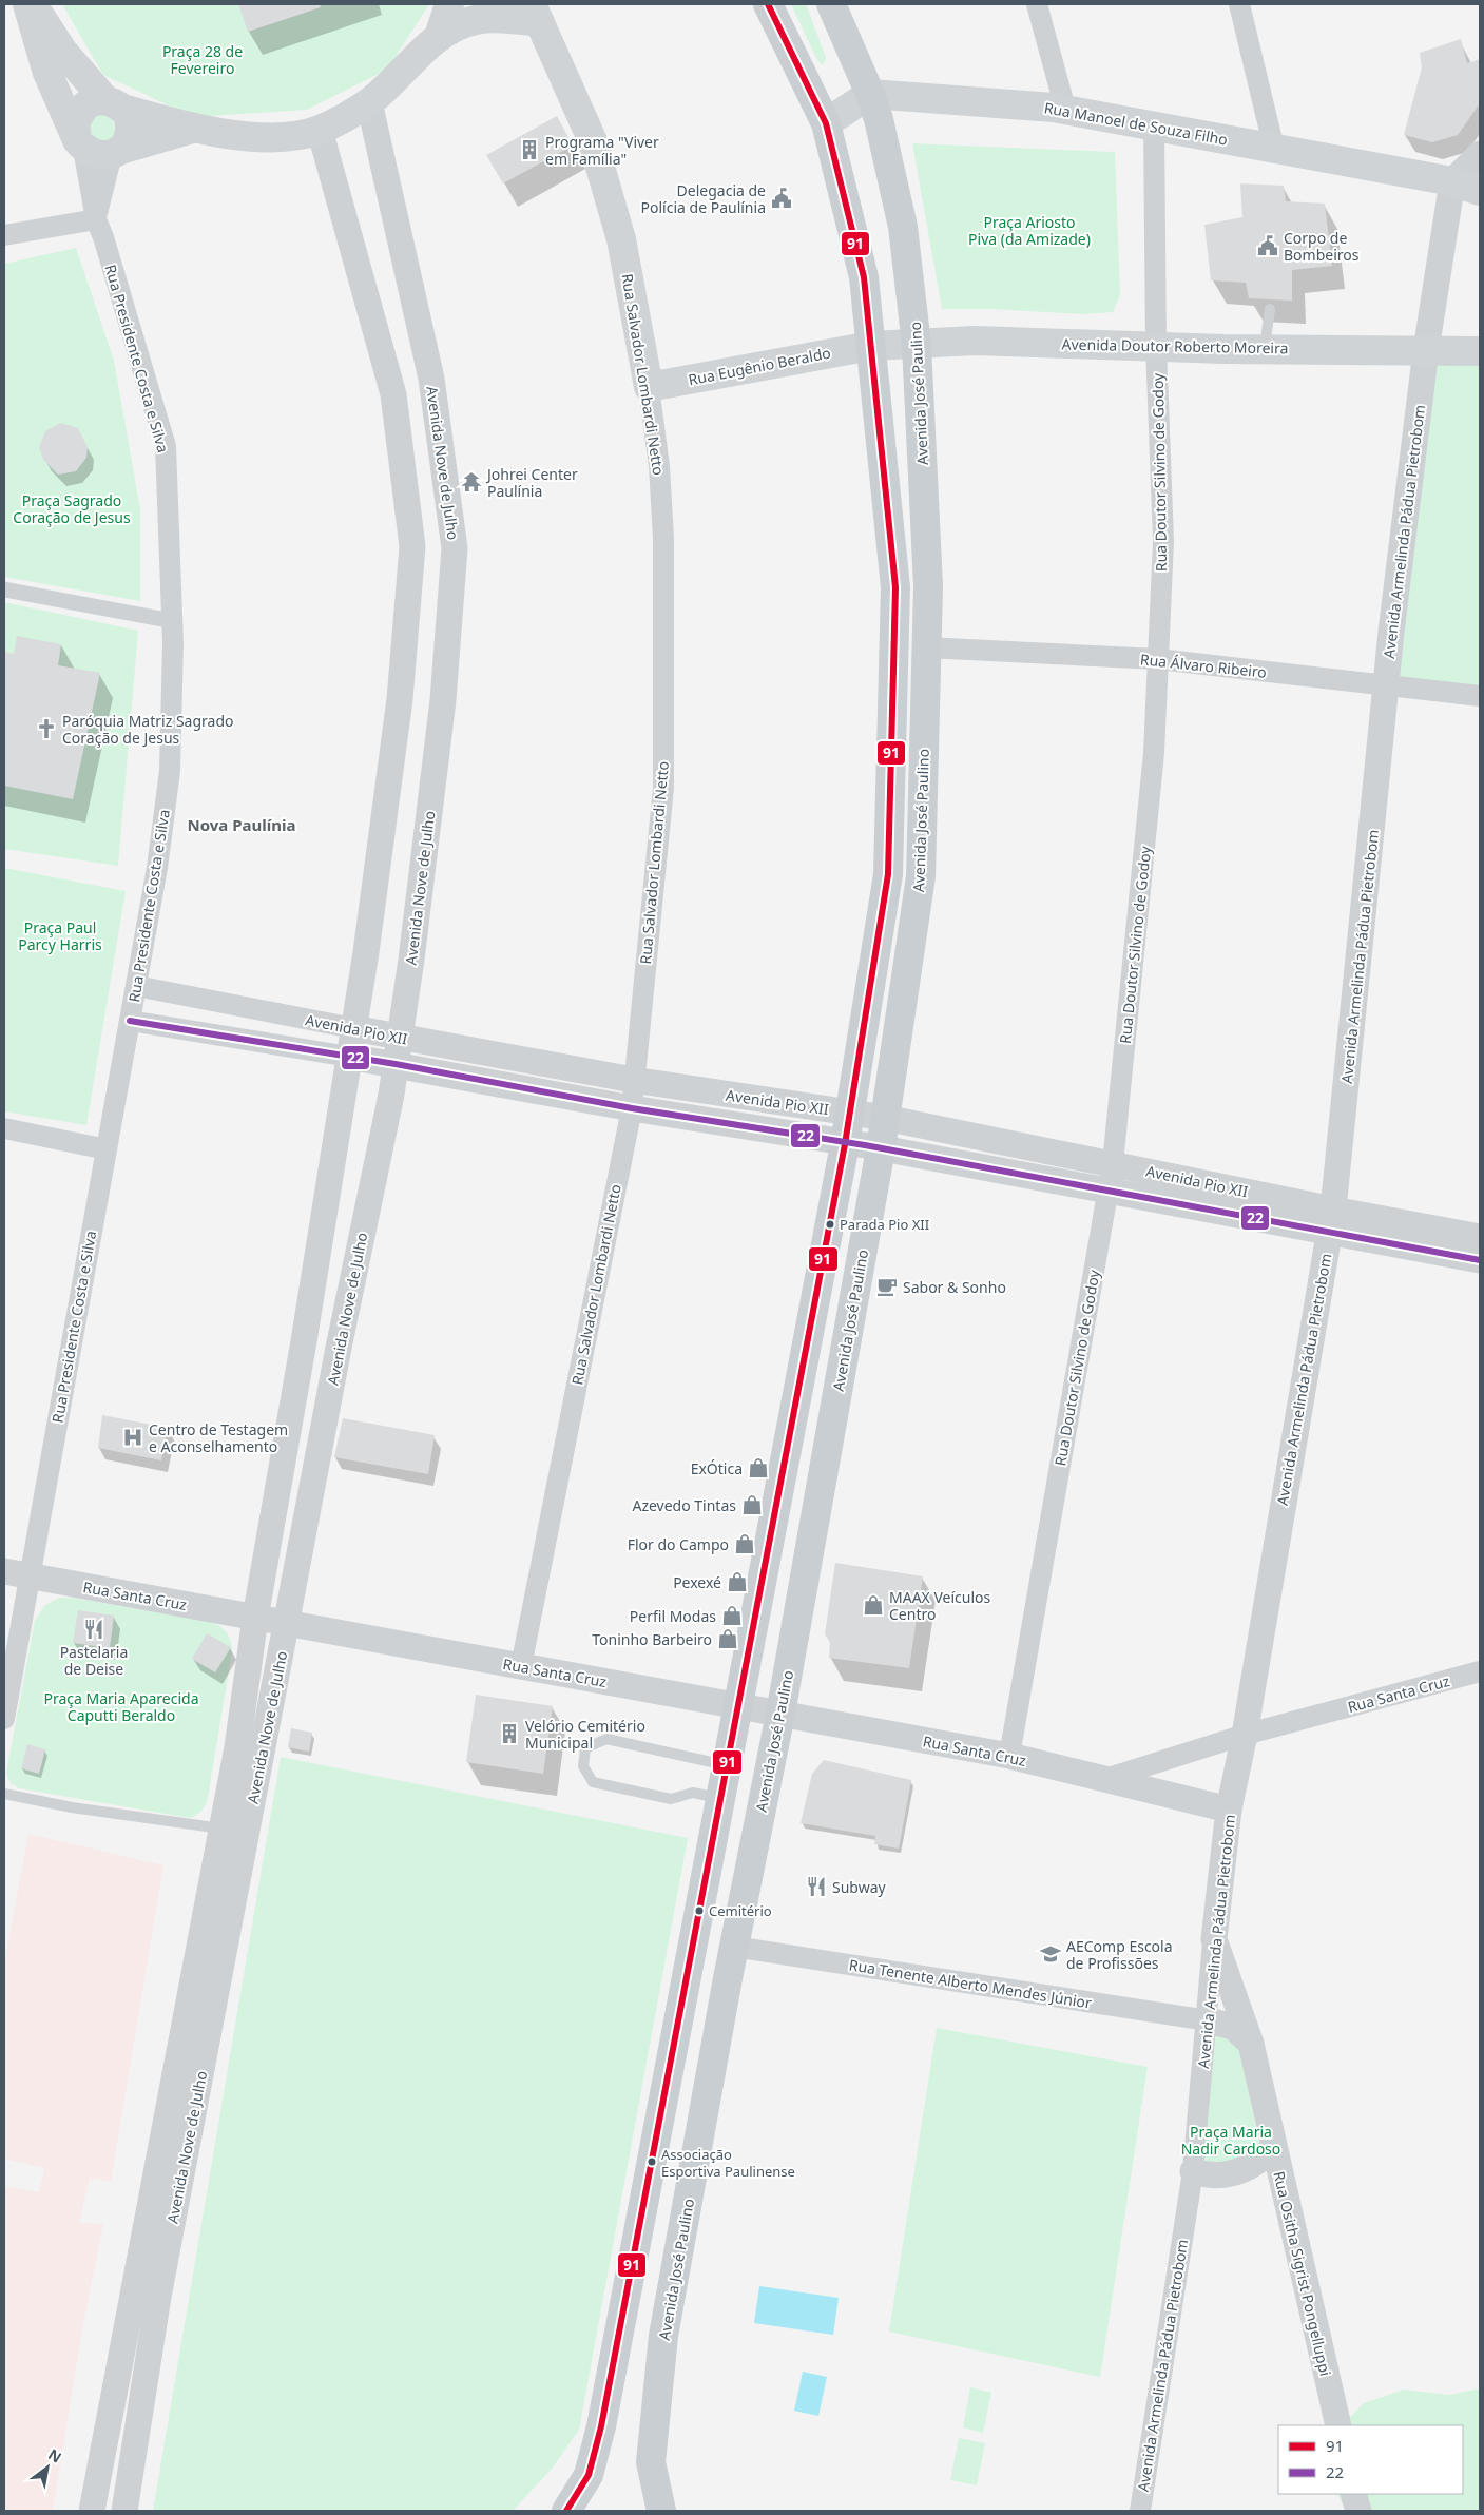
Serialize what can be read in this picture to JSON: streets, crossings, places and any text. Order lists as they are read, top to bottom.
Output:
{
  "streets": {
    "main road": [
      "Rua Manoel de Souza Filho",
      "Avenida Doutor Roberto Moreira",
      "Rua Eugênio Beraldo",
      "Rua Salvador Lombardi Netto",
      "Avenida José Paulino"
    ],
    "street": [
      "Rua Presidente Costa e Silva",
      "Avenida Nove de Julho",
      "Rua Doutor Silvino de Godoy",
      "Avenida Armelinda Pádua Pietrobom",
      "Rua Álvaro Ribeiro",
      "Avenida Pio XII",
      "Rua Santa Cruz",
      "Rua Tenente Alberto Mendes Júnior",
      "Rua Ositha Sigrist Pongelluppi"
    ]
  },
  "crossings": [
    ["Rua Manoel de Souza Filho", "Avenida José Paulino"],
    ["Rua Manoel de Souza Filho", "Rua Doutor Silvino de Godoy"],
    ["Rua Manoel de Souza Filho", "Avenida Armelinda Pádua Pietrobom"],
    ["Avenida Doutor Roberto Moreira", "Rua Eugênio Beraldo"],
    ["Avenida Doutor Roberto Moreira", "Avenida José Paulino"],
    ["Avenida Doutor Roberto Moreira", "Rua Doutor Silvino de Godoy"],
    ["Avenida Doutor Roberto Moreira", "Avenida Armelinda Pádua Pietrobom"],
    ["Rua Presidente Costa e Silva", "Avenida Pio XII"],
    ["Rua Presidente Costa e Silva", "Rua Santa Cruz"],
    ["Rua Eugênio Beraldo", "Rua Salvador Lombardi Netto"],
    ["Rua Salvador Lombardi Netto", "Avenida Pio XII"],
    ["Rua Salvador Lombardi Netto", "Rua Santa Cruz"],
    ["Avenida José Paulino", "Rua Álvaro Ribeiro"],
    ["Avenida José Paulino", "Avenida Pio XII"],
    ["Avenida José Paulino", "Rua Santa Cruz"],
    ["Avenida José Paulino", "Rua Tenente Alberto Mendes Júnior"],
    ["Avenida Nove de Julho", "Avenida Pio XII"],
    ["Avenida Nove de Julho", "Rua Santa Cruz"],
    ["Rua Doutor Silvino de Godoy", "Rua Álvaro Ribeiro"],
    ["Rua Doutor Silvino de Godoy", "Avenida Pio XII"],
    ["Rua Doutor Silvino de Godoy", "Rua Santa Cruz"],
    ["Avenida Armelinda Pádua Pietrobom", "Rua Álvaro Ribeiro"],
    ["Avenida Armelinda Pádua Pietrobom", "Avenida Pio XII"],
    ["Avenida Armelinda Pádua Pietrobom", "Rua Santa Cruz"],
    ["Avenida Armelinda Pádua Pietrobom", "Rua Tenente Alberto Mendes Júnior"],
    ["Avenida Armelinda Pádua Pietrobom", "Rua Ositha Sigrist Pongelluppi"]
  ],
  "districts": ["Nova Paulínia"],
  "parks": [
    "Praça 28 de Fevereiro",
    "Praça Ariosto Piva (da Amizade)",
    "Praça Sagrado Coração de Jesus",
    "Praça Paul Parcy Harris",
    "Praça Maria Aparecida Caputti Beraldo",
    "Praça Maria Nadir Cardoso"
  ],
  "places": {
    "building": ["Programa \"Viver em Família\"", "Velório Cemitério Municipal"],
    "public building": ["Delegacia de Polícia de Paulínia", "Corpo de Bombeiros"],
    "temple": ["Johrei Center Paulínia"],
    "church": ["Paróquia Matriz Sagrado Coração de Jesus"],
    "other": ["Parada Pio XII", "Cemitério", "Associação Esportiva Paulinense"],
    "cafe": ["Sabor & Sonho"],
    "hospital": ["Centro de Testagem e Aconselhamento"],
    "shop": [
      "ExÓtica",
      "Azevedo Tintas",
      "Flor do Campo",
      "Pexexé",
      "MAAX Veículos Centro",
      "Perfil Modas",
      "Toninho Barbeiro"
    ],
    "restaurant": ["Pastelaria de Deise", "Subway"],
    "school or university": ["AEComp Escola de Profissões"]
  },
  "lines": ["transit line 91", "transit line 22"],
  "legend": ["91", "22"],
  "north": "top right"
}
